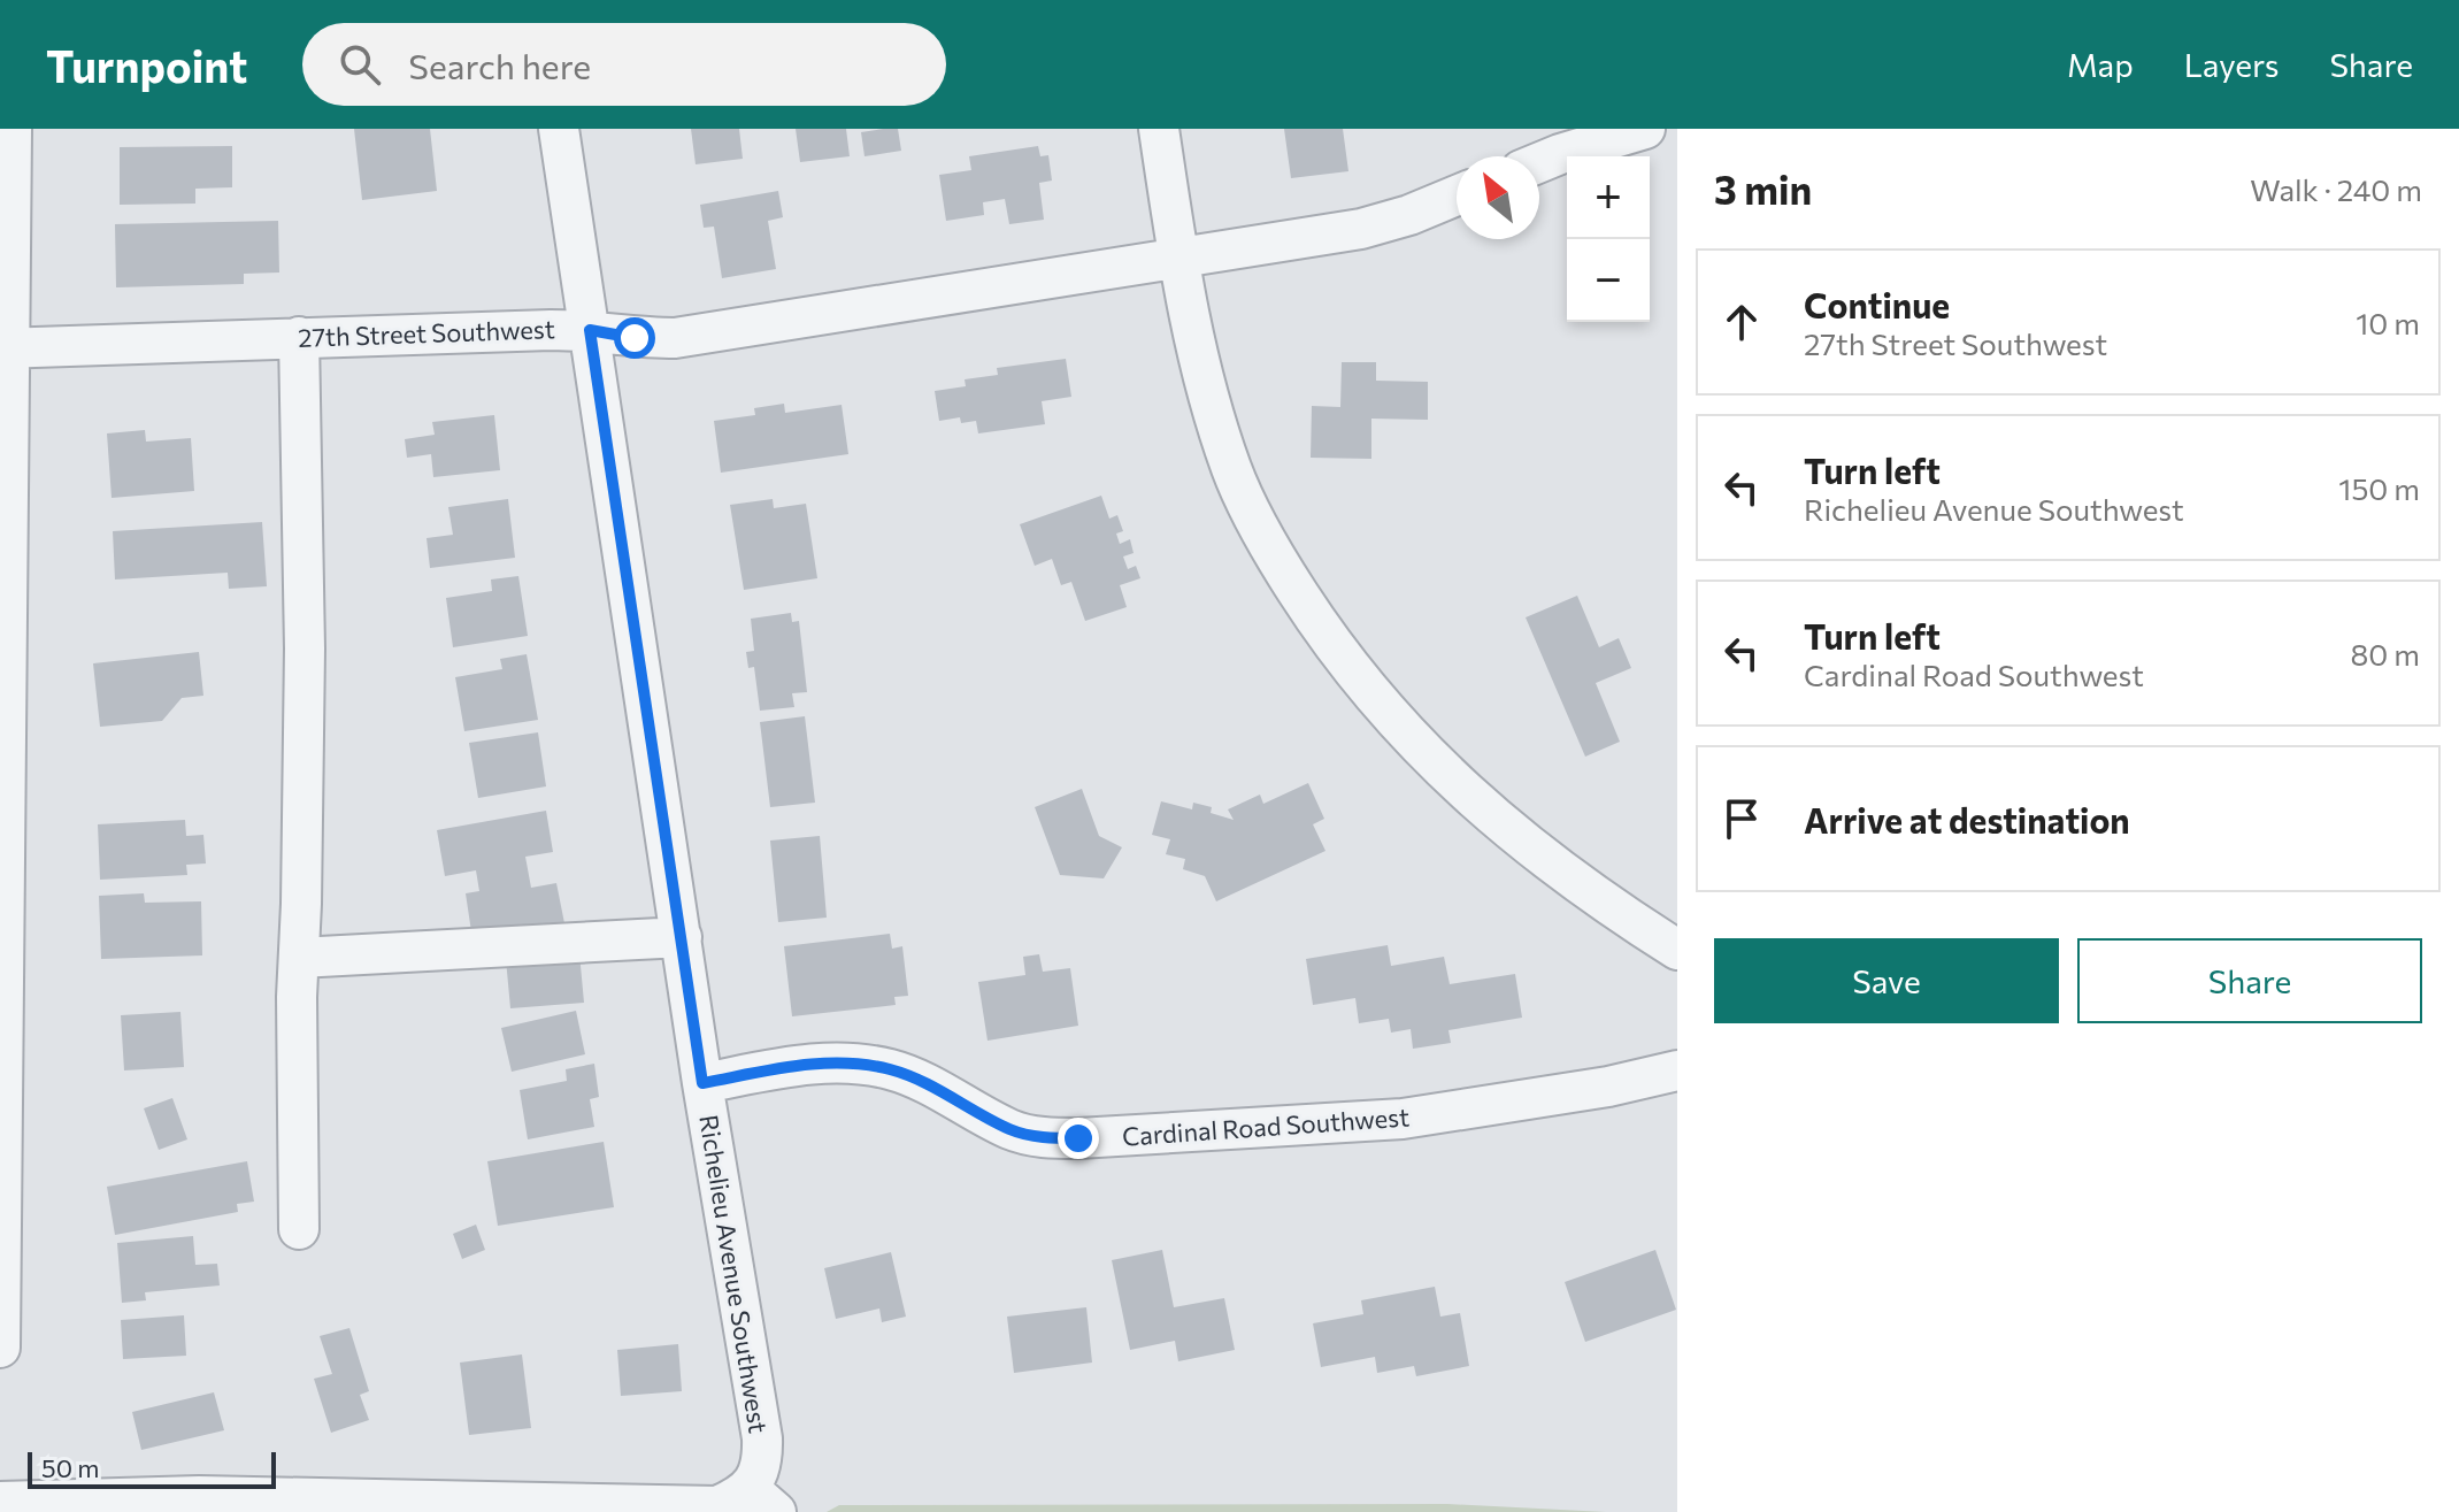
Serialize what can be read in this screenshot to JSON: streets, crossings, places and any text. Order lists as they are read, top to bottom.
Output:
{
  "streets": {
    "street": ["27th Street Southwest", "Cardinal Road Southwest", "Richelieu Avenue Southwest"]
  },
  "crossings": [
    ["27th Street Southwest", "Richelieu Avenue Southwest"],
    ["Cardinal Road Southwest", "Richelieu Avenue Southwest"]
  ],
  "scale_bar": "50 m",
  "north": "top left",
  "page": {
    "header": "Turnpoint",
    "search": "Search here",
    "nav": ["Map", "Layers", "Share"],
    "heading": ["3 min", "Walk · 240 m"],
    "map_buttons": ["+", "−"],
    "list": [
      ["Continue", "27th Street Southwest", "10 m"],
      ["Turn left", "Richelieu Avenue Southwest", "150 m"],
      ["Turn left", "Cardinal Road Southwest", "80 m"],
      "Arrive at destination"
    ],
    "buttons": ["Save", "Share"],
    "scale": "50 m"
  }
}
